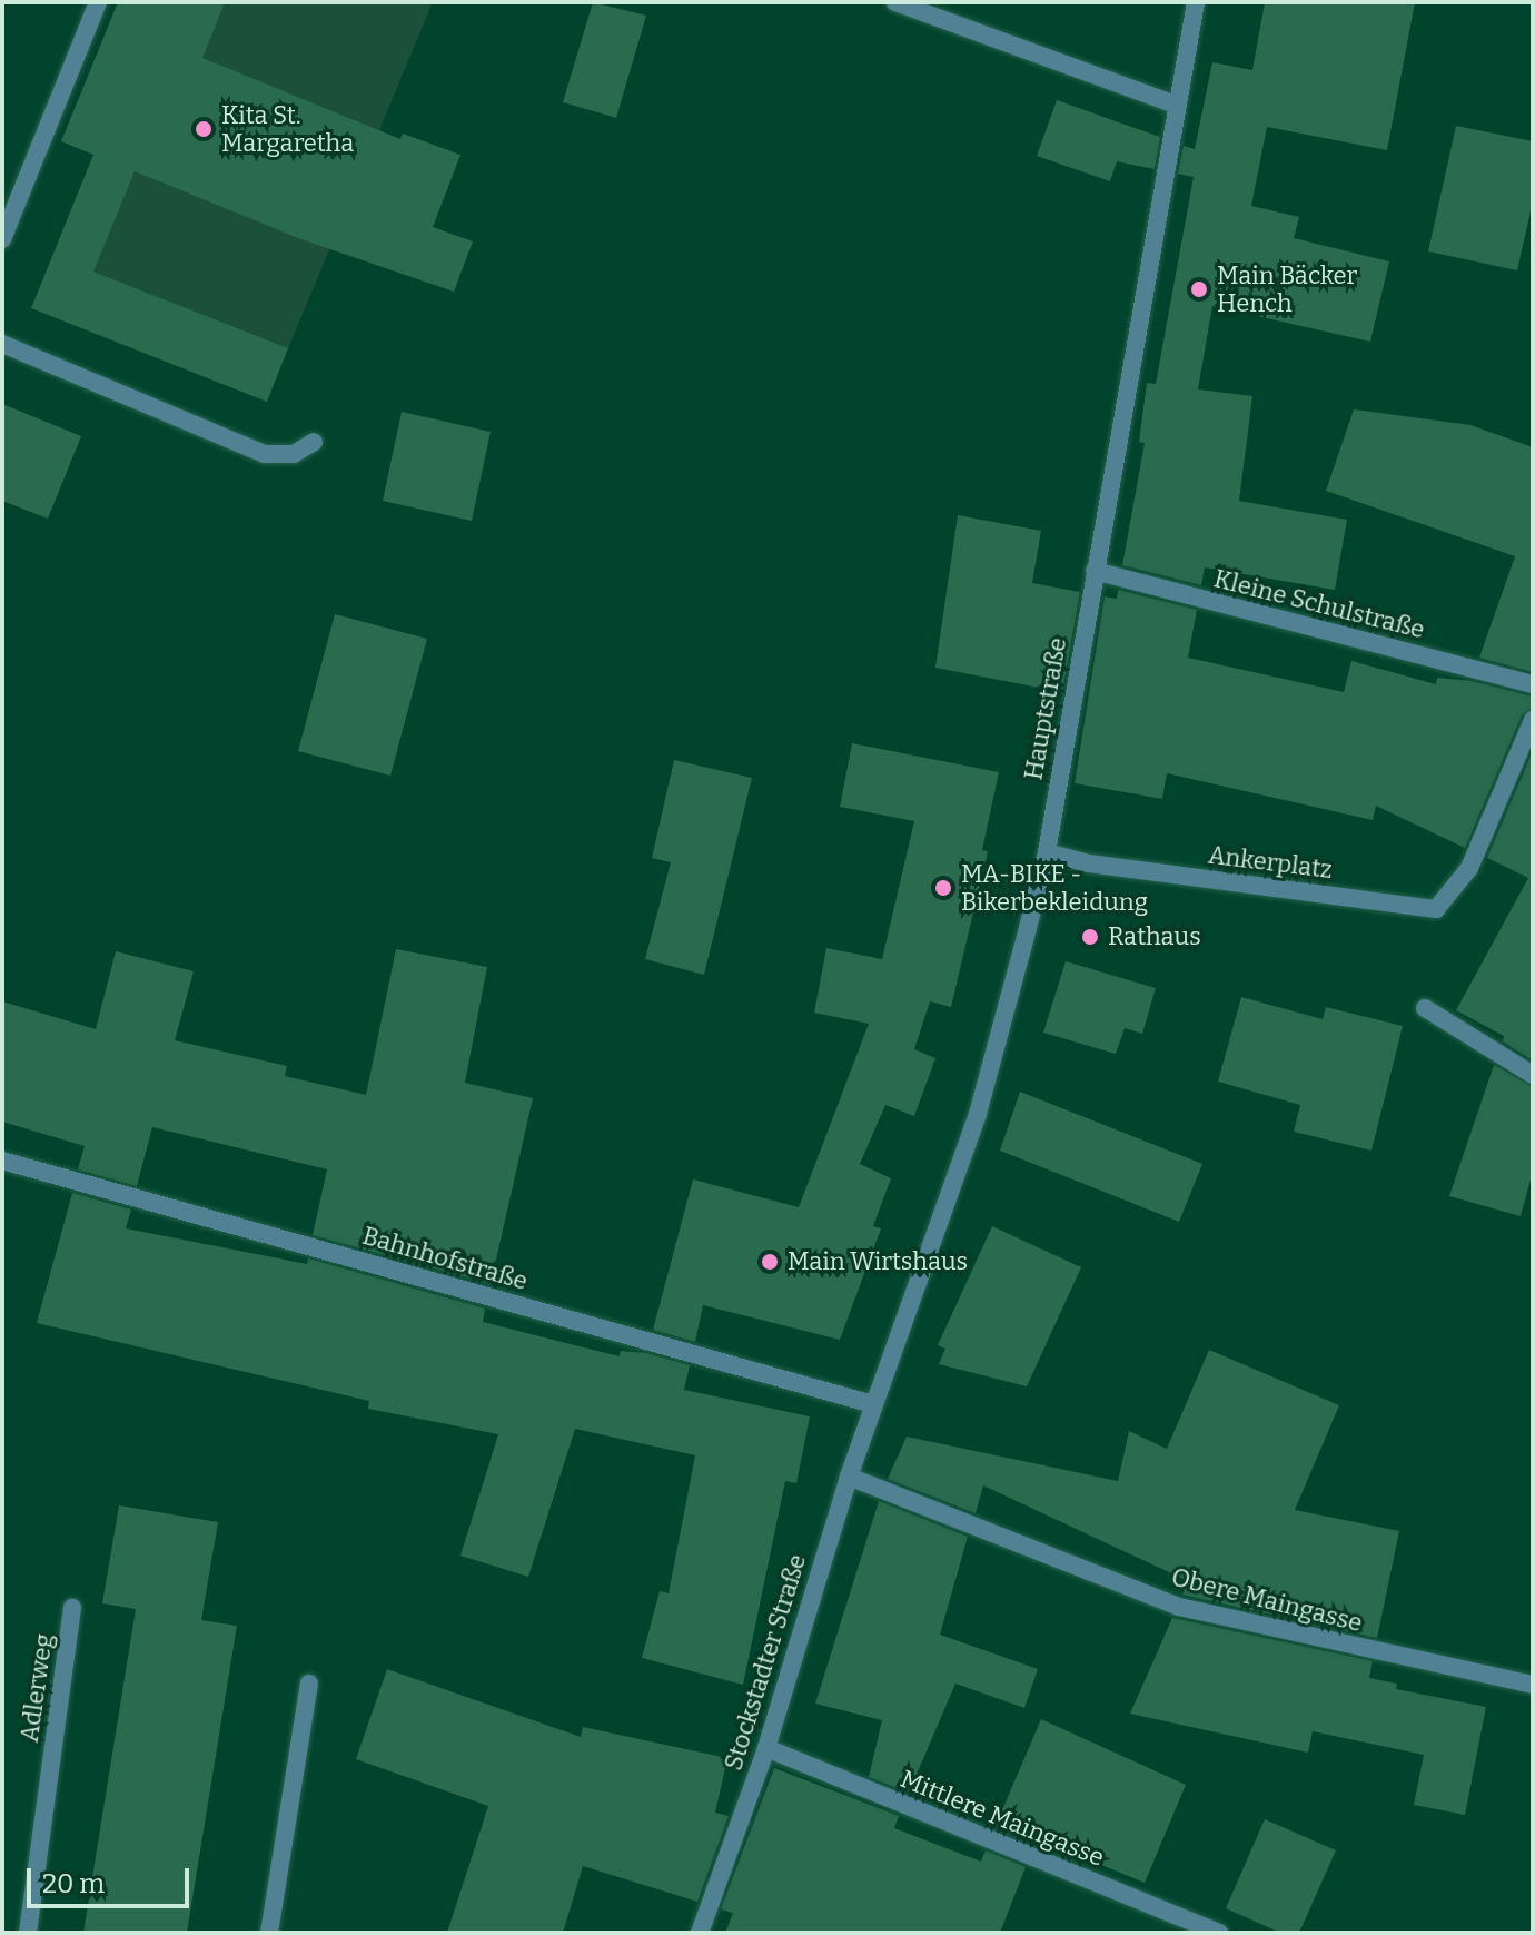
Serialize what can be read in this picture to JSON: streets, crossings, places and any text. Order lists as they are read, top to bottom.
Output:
{
  "streets": {
    "street": [
      "Kleine Schulstraße",
      "Hauptstraße",
      "Ankerplatz",
      "Bahnhofstraße",
      "Obere Maingasse",
      "Stockstadter Straße",
      "Adlerweg",
      "Mittlere Maingasse"
    ]
  },
  "crossings": [
    ["Kleine Schulstraße", "Hauptstraße"],
    ["Hauptstraße", "Ankerplatz"],
    ["Hauptstraße", "Bahnhofstraße"],
    ["Hauptstraße", "Stockstadter Straße"],
    ["Bahnhofstraße", "Stockstadter Straße"],
    ["Obere Maingasse", "Stockstadter Straße"],
    ["Stockstadter Straße", "Mittlere Maingasse"]
  ],
  "places": [
    "Kita St. Margaretha",
    "Main Bäcker Hench",
    "MA-BIKE - Bikerbekleidung",
    "Rathaus",
    "Main Wirtshaus"
  ],
  "scale_bar": "20 m"
}
